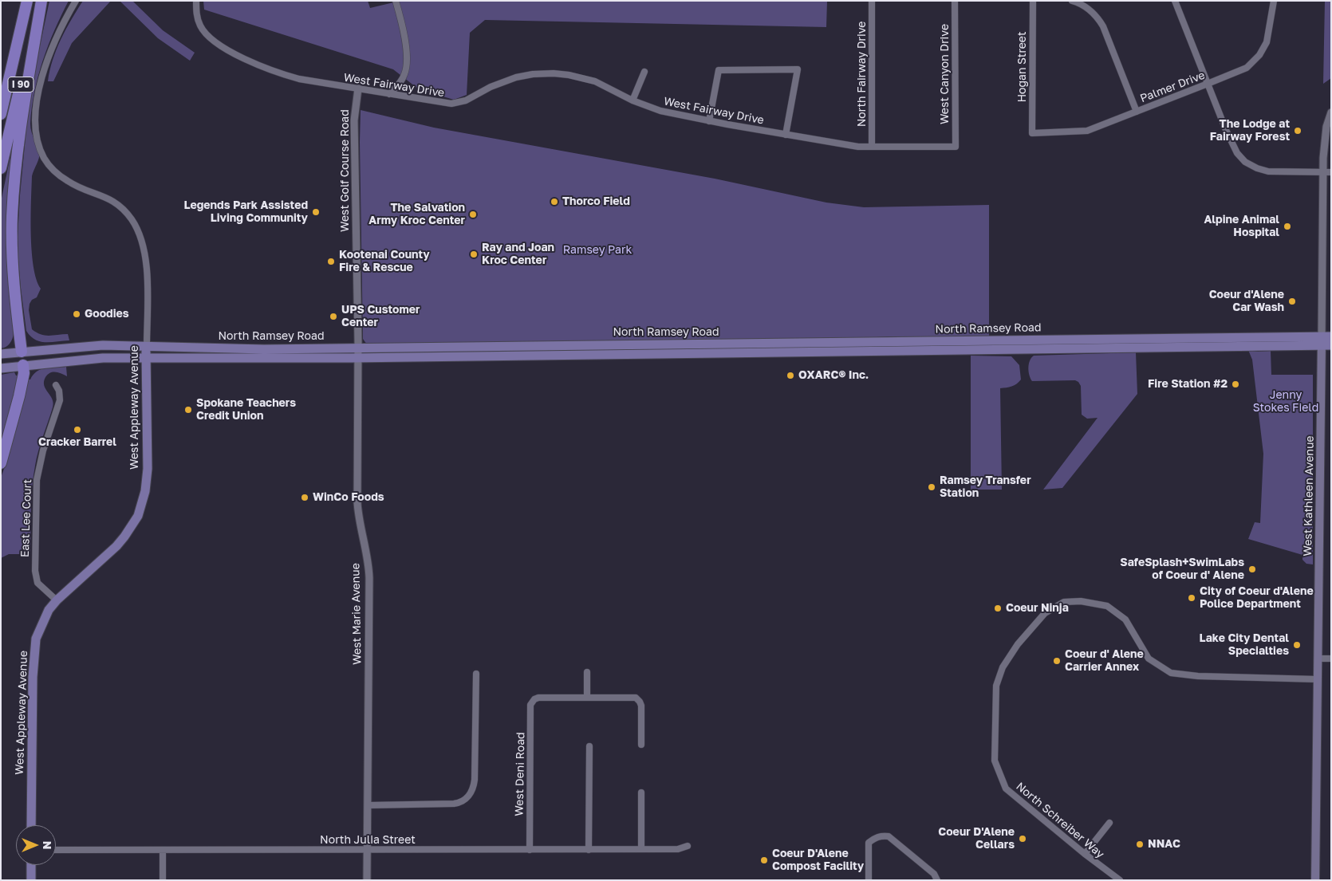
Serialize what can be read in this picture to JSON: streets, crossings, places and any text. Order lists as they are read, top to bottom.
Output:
{
  "streets": {
    "highway": ["I 90"],
    "main road": ["North Ramsey Road", "West Appleway Avenue", "West Kathleen Avenue"],
    "street": [
      "Hogan Street",
      "North Fairway Drive",
      "West Canyon Drive",
      "West Fairway Drive",
      "Palmer Drive",
      "West Golf Course Road",
      "East Lee Court",
      "West Marie Avenue",
      "West Deni Road",
      "North Schreiber Way",
      "North Julia Street"
    ]
  },
  "crossings": [
    ["Hogan Street", "Palmer Drive"],
    ["North Fairway Drive", "West Fairway Drive"],
    ["West Canyon Drive", "West Fairway Drive"],
    ["I 90", "North Ramsey Road"],
    ["West Fairway Drive", "West Golf Course Road"],
    ["West Golf Course Road", "North Ramsey Road"],
    ["West Golf Course Road", "West Marie Avenue"],
    ["North Ramsey Road", "West Appleway Avenue"],
    ["North Ramsey Road", "West Kathleen Avenue"],
    ["North Ramsey Road", "West Marie Avenue"],
    ["West Appleway Avenue", "East Lee Court"],
    ["West Kathleen Avenue", "North Schreiber Way"],
    ["West Marie Avenue", "North Julia Street"],
    ["West Deni Road", "North Julia Street"]
  ],
  "parks": ["Ramsey Park", "Jenny Stokes Field"],
  "places": [
    "The Lodge at Fairway Forest",
    "Thorco Field",
    "Legends Park Assisted Living Community",
    "The Salvation Army Kroc Center",
    "Alpine Animal Hospital",
    "Ray and Joan Kroc Center",
    "Kootenai County Fire & Rescue",
    "Coeur d'Alene Car Wash",
    "Goodies",
    "UPS Customer Center",
    "OXARC® Inc.",
    "Fire Station #2",
    "Spokane Teachers Credit Union",
    "Cracker Barrel",
    "Ramsey Transfer Station",
    "WinCo Foods",
    "SafeSplash+SwimLabs of Coeur d' Alene",
    "City of Coeur d'Alene Police Department",
    "Coeur Ninja",
    "Lake City Dental Specialties",
    "Coeur d' Alene Carrier Annex",
    "Coeur D'Alene Cellars",
    "NNAC",
    "Coeur D'Alene Compost Facility"
  ],
  "north": "right"
}
